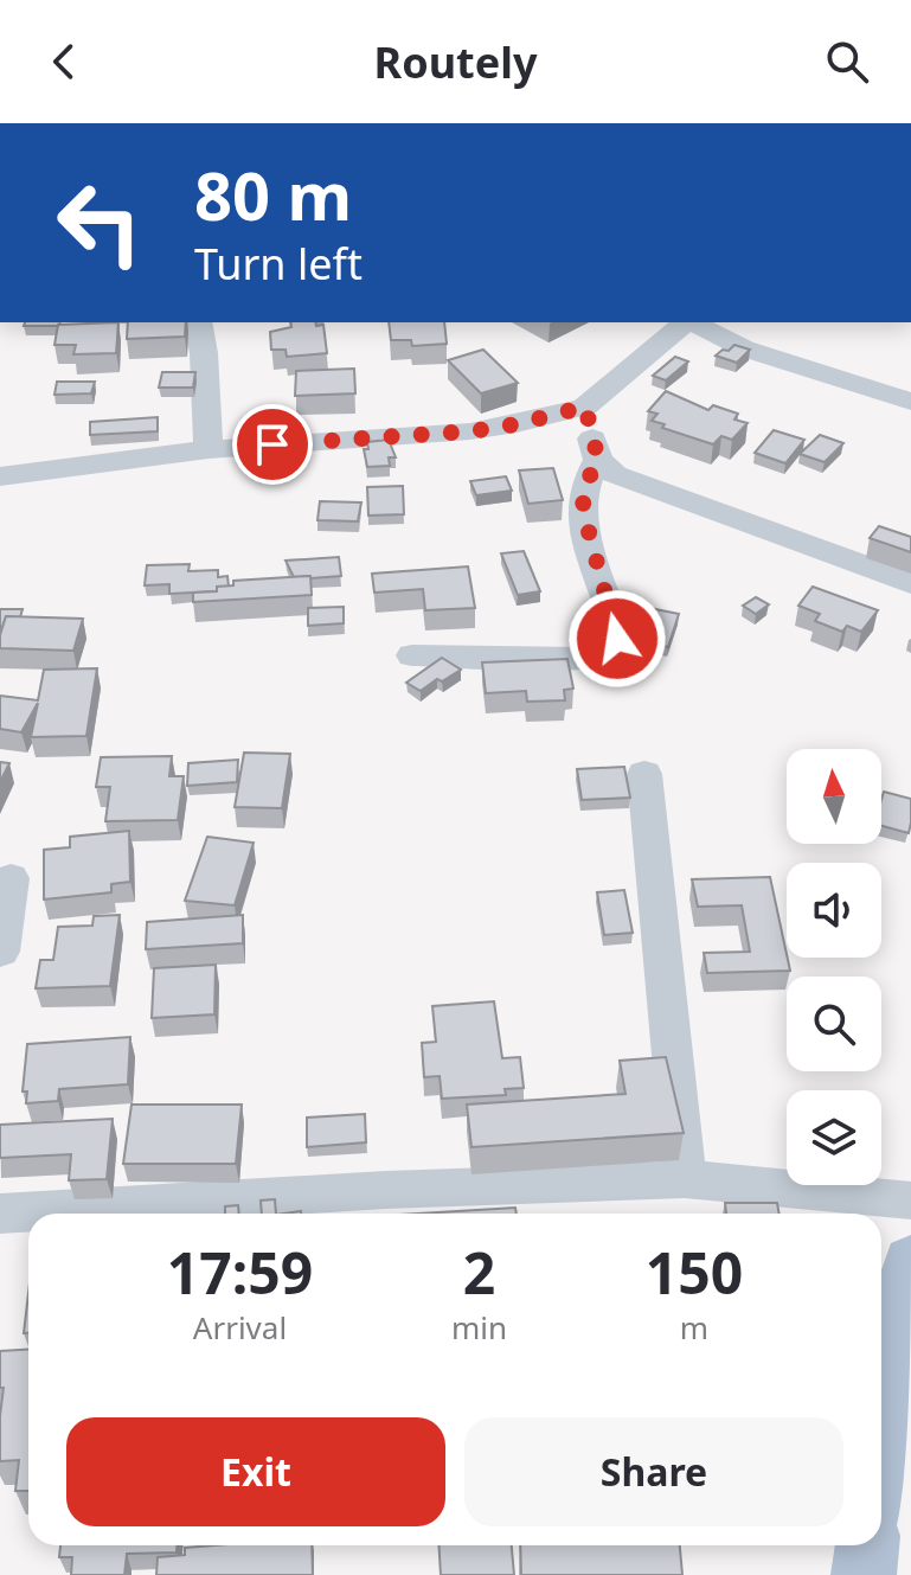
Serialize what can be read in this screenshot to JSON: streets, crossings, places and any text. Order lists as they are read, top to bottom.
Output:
{
  "north": "top",
  "page": {
    "header": "Routely",
    "turn": ["80 m", "Turn left"],
    "eta": [
      "17:59",
      "Arrival",
      "2",
      "min",
      "150",
      "m"
    ],
    "buttons": ["Exit", "Share"]
  }
}
